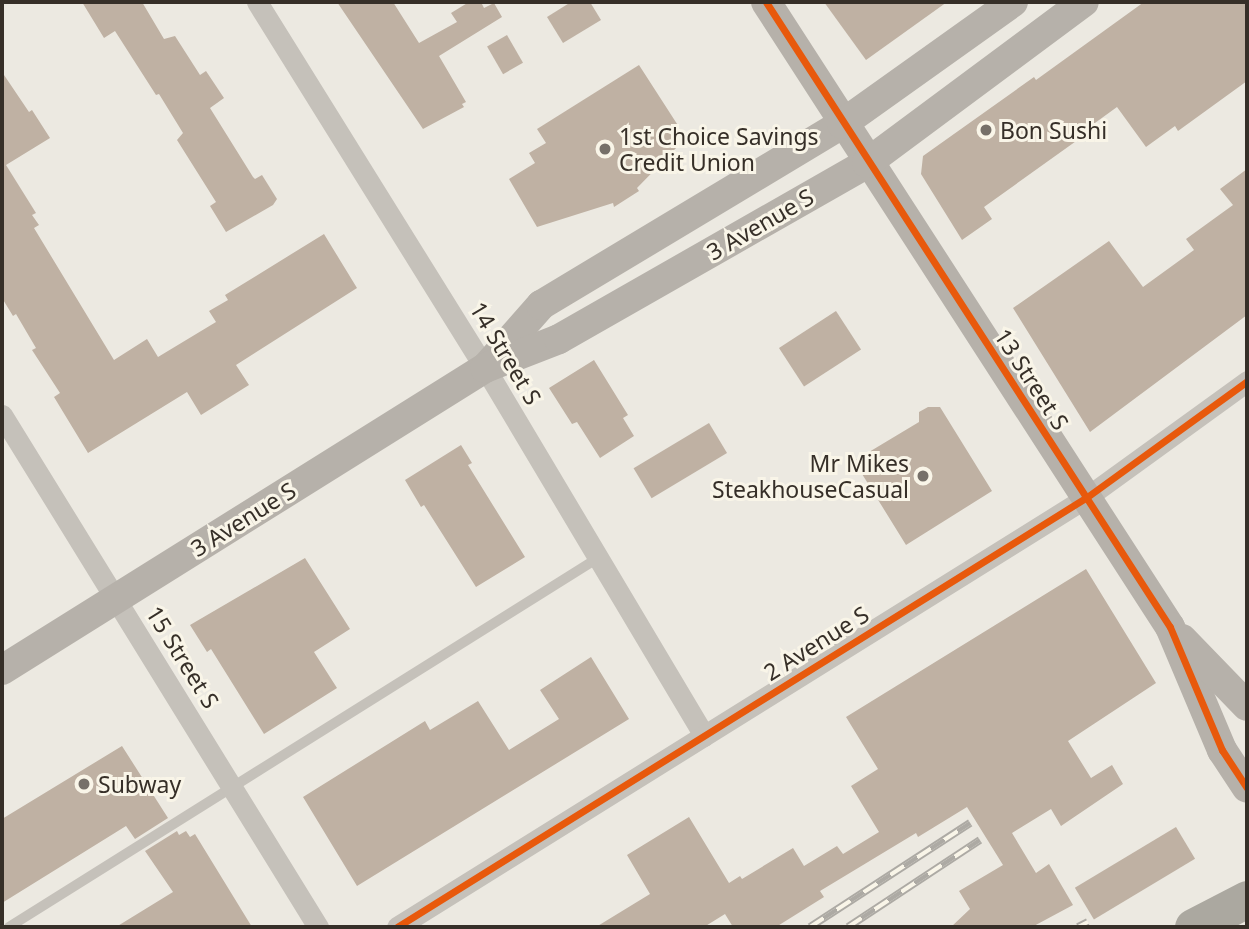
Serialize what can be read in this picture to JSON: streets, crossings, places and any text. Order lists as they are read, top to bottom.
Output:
{
  "streets": {
    "main road": ["3 Avenue S", "13 Street S"],
    "street": ["14 Street S", "2 Avenue S", "15 Street S"]
  },
  "crossings": [
    ["3 Avenue S", "14 Street S"],
    ["3 Avenue S", "13 Street S"],
    ["3 Avenue S", "15 Street S"],
    ["14 Street S", "2 Avenue S"],
    ["13 Street S", "2 Avenue S"]
  ],
  "places": [
    "Bon Sushi",
    "1st Choice Savings Credit Union",
    "Mr Mikes SteakhouseCasual",
    "Subway"
  ]
}
